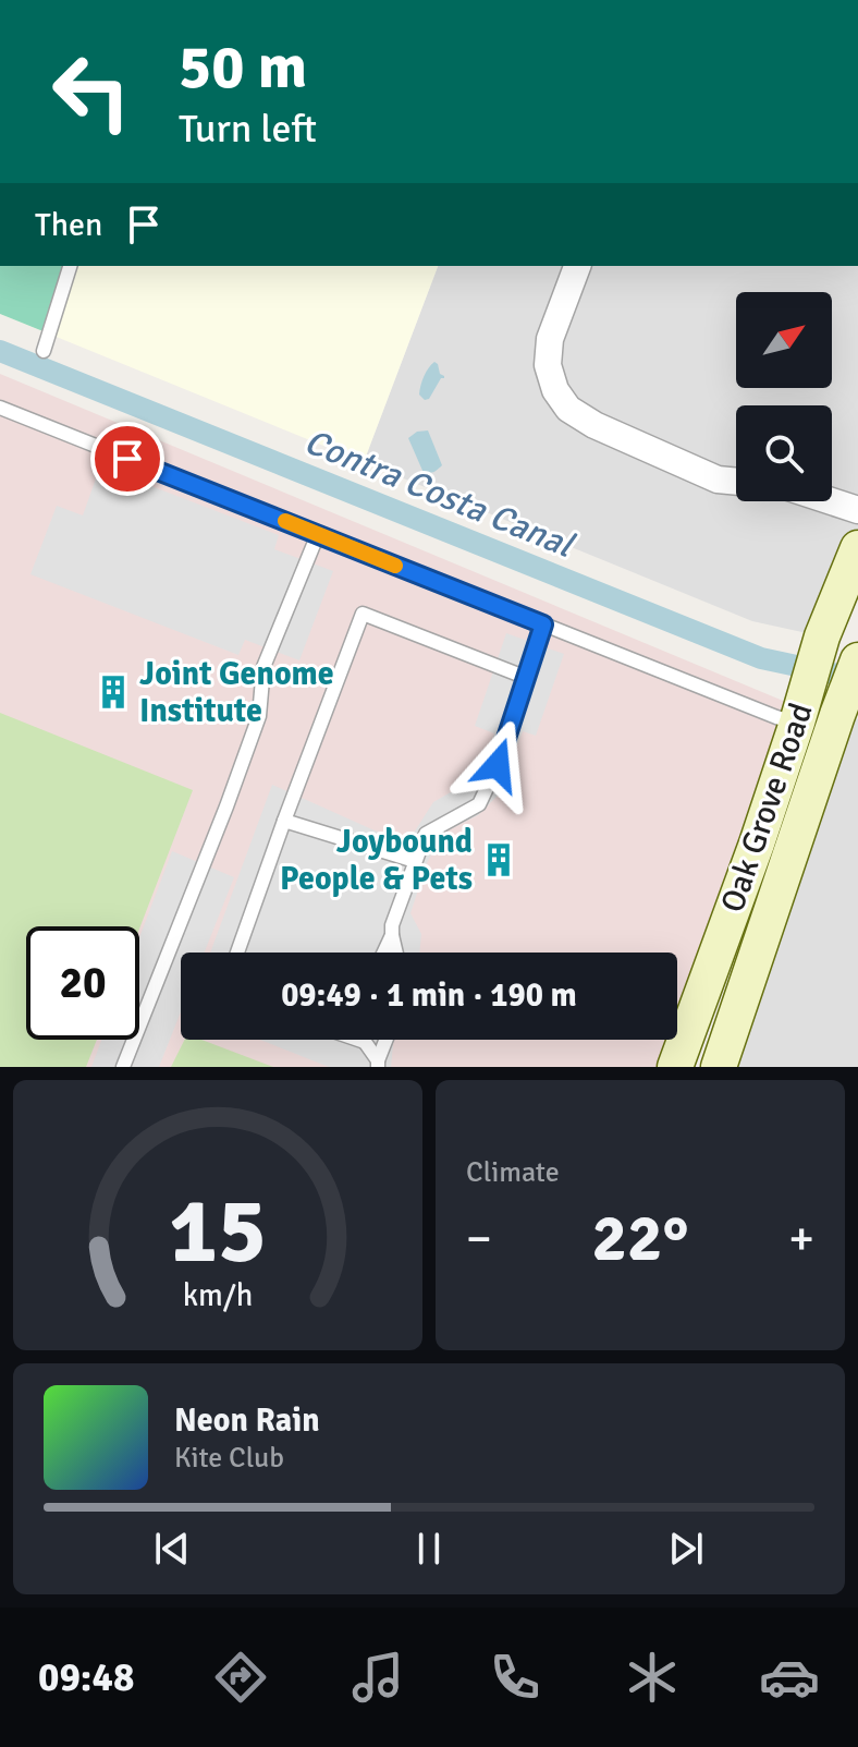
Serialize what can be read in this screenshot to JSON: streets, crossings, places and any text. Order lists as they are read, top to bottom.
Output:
{
  "streets": {
    "main road": ["Oak Grove Road"]
  },
  "water": ["Contra Costa Canal"],
  "places": {
    "building": ["Joint Genome Institute", "Joybound People & Pets"]
  },
  "north": "top right",
  "page": {
    "turn": ["50 m", "Turn left"],
    "then": "Then",
    "limit": "20",
    "trip": "09:49 · 1 min · 190 m",
    "tile": "Climate",
    "heat": ["−", "22°", "+"],
    "song": ["Neon Rain", "Kite Club"],
    "tabs": "09:48",
    "gauge": ["15", "km/h"]
  }
}
